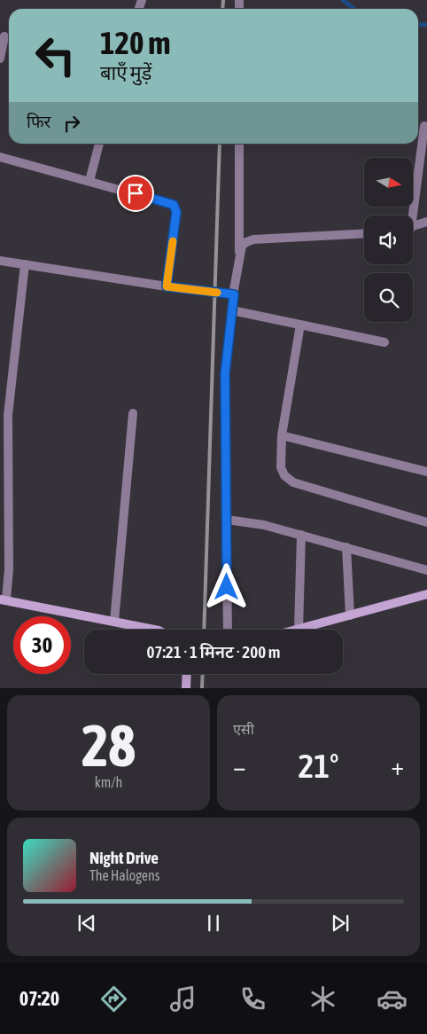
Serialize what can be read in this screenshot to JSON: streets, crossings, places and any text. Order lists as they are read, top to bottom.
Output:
{
  "north": "right",
  "page": {
    "turn": ["120 m", "बाएँ मुड़ें"],
    "then": "फिर",
    "limit": "30",
    "trip": "07:21 · 1 मिनट · 200 m",
    "tile": [
      ["28", "km/h"],
      "एसी"
    ],
    "heat": ["−", "21°", "+"],
    "song": ["Night Drive", "The Halogens"],
    "tabs": "07:20"
  }
}
